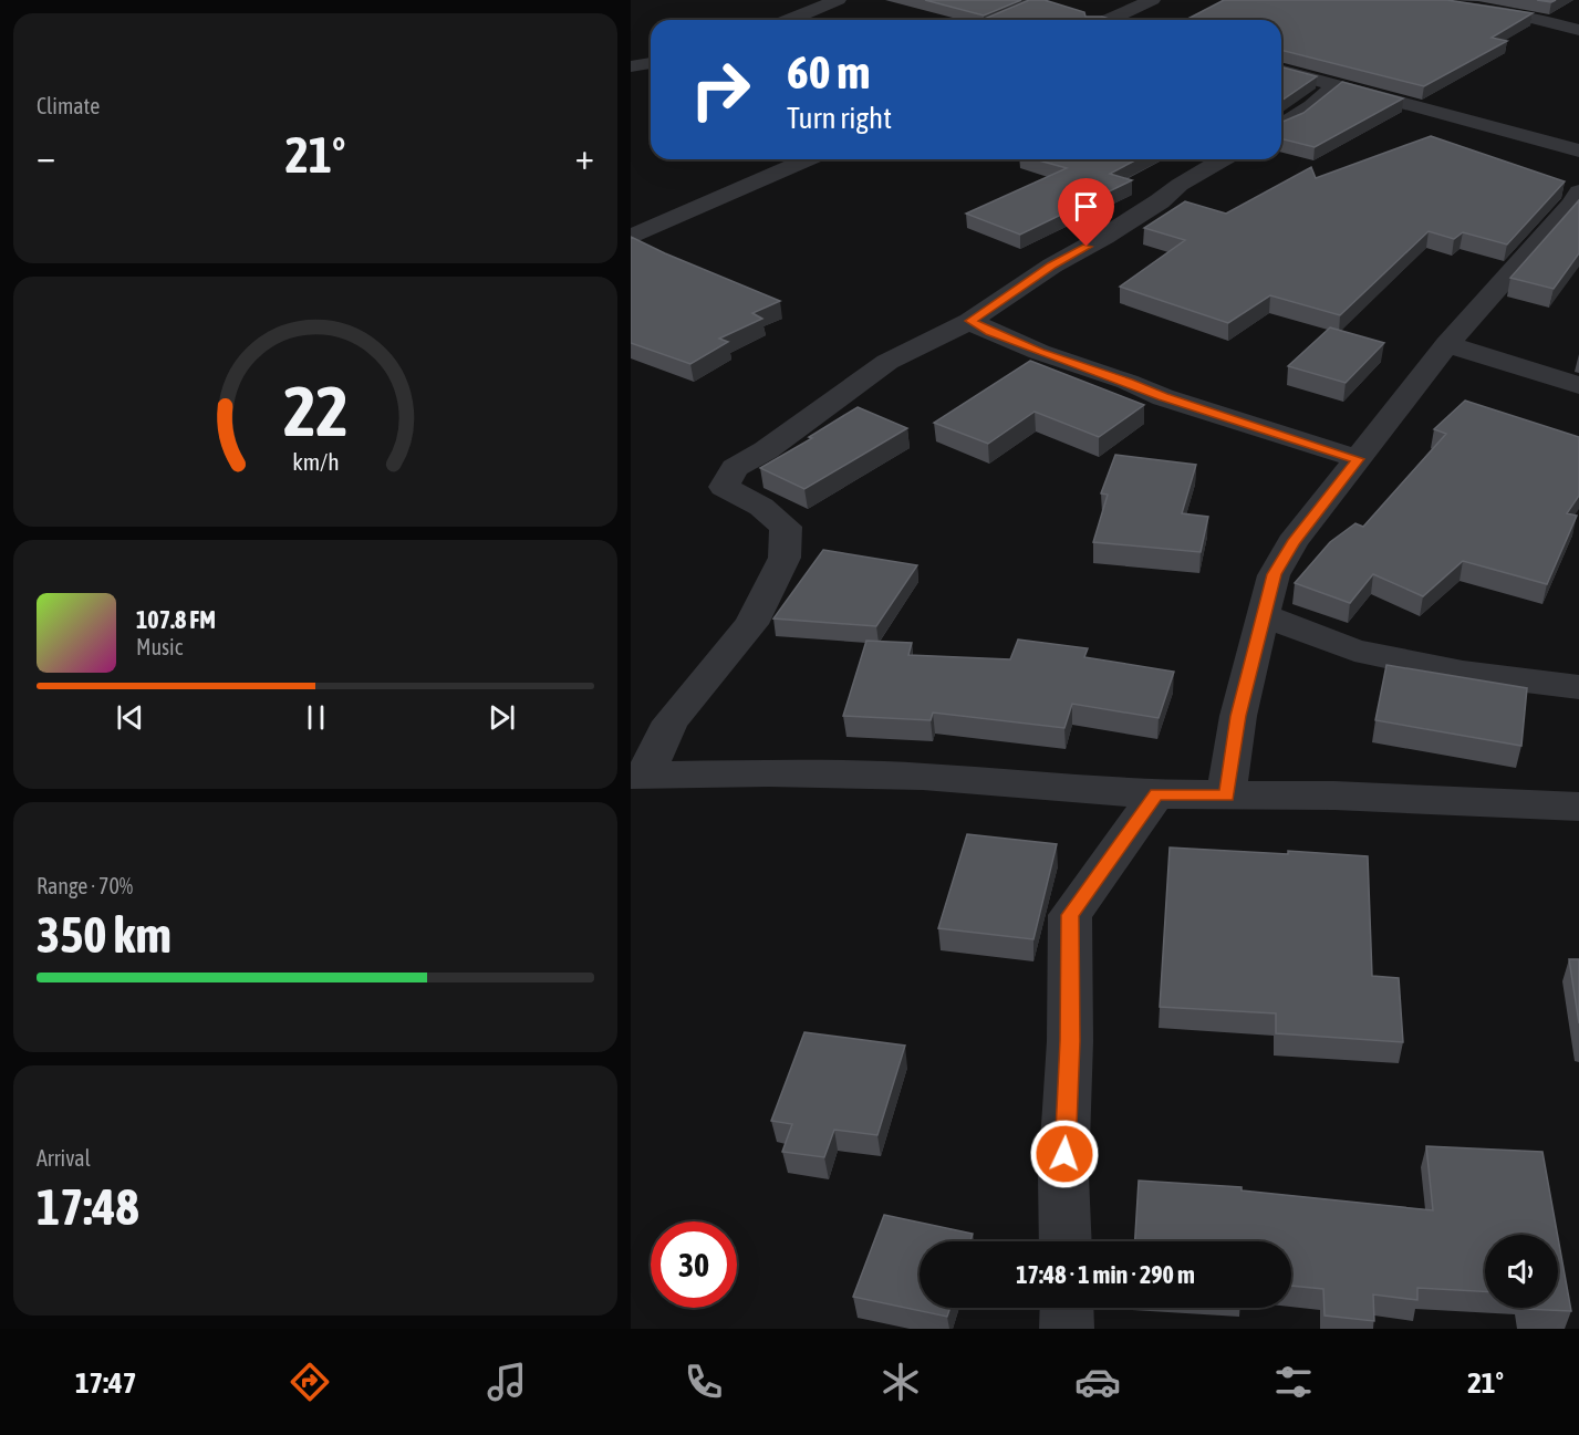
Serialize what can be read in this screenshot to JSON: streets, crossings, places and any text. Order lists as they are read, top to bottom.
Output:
{
  "page": {
    "tile": [
      "Climate",
      ["Range · 70%", "350 km"],
      ["Arrival", "17:48"]
    ],
    "turn": ["60 m", "Turn right"],
    "heat": ["−", "21°", "+"],
    "song": ["107.8 FM", "Music"],
    "limit": "30",
    "trip": "17:48 · 1 min · 290 m",
    "tabs": ["17:47", "21°"],
    "gauge": ["22", "km/h"]
  }
}
